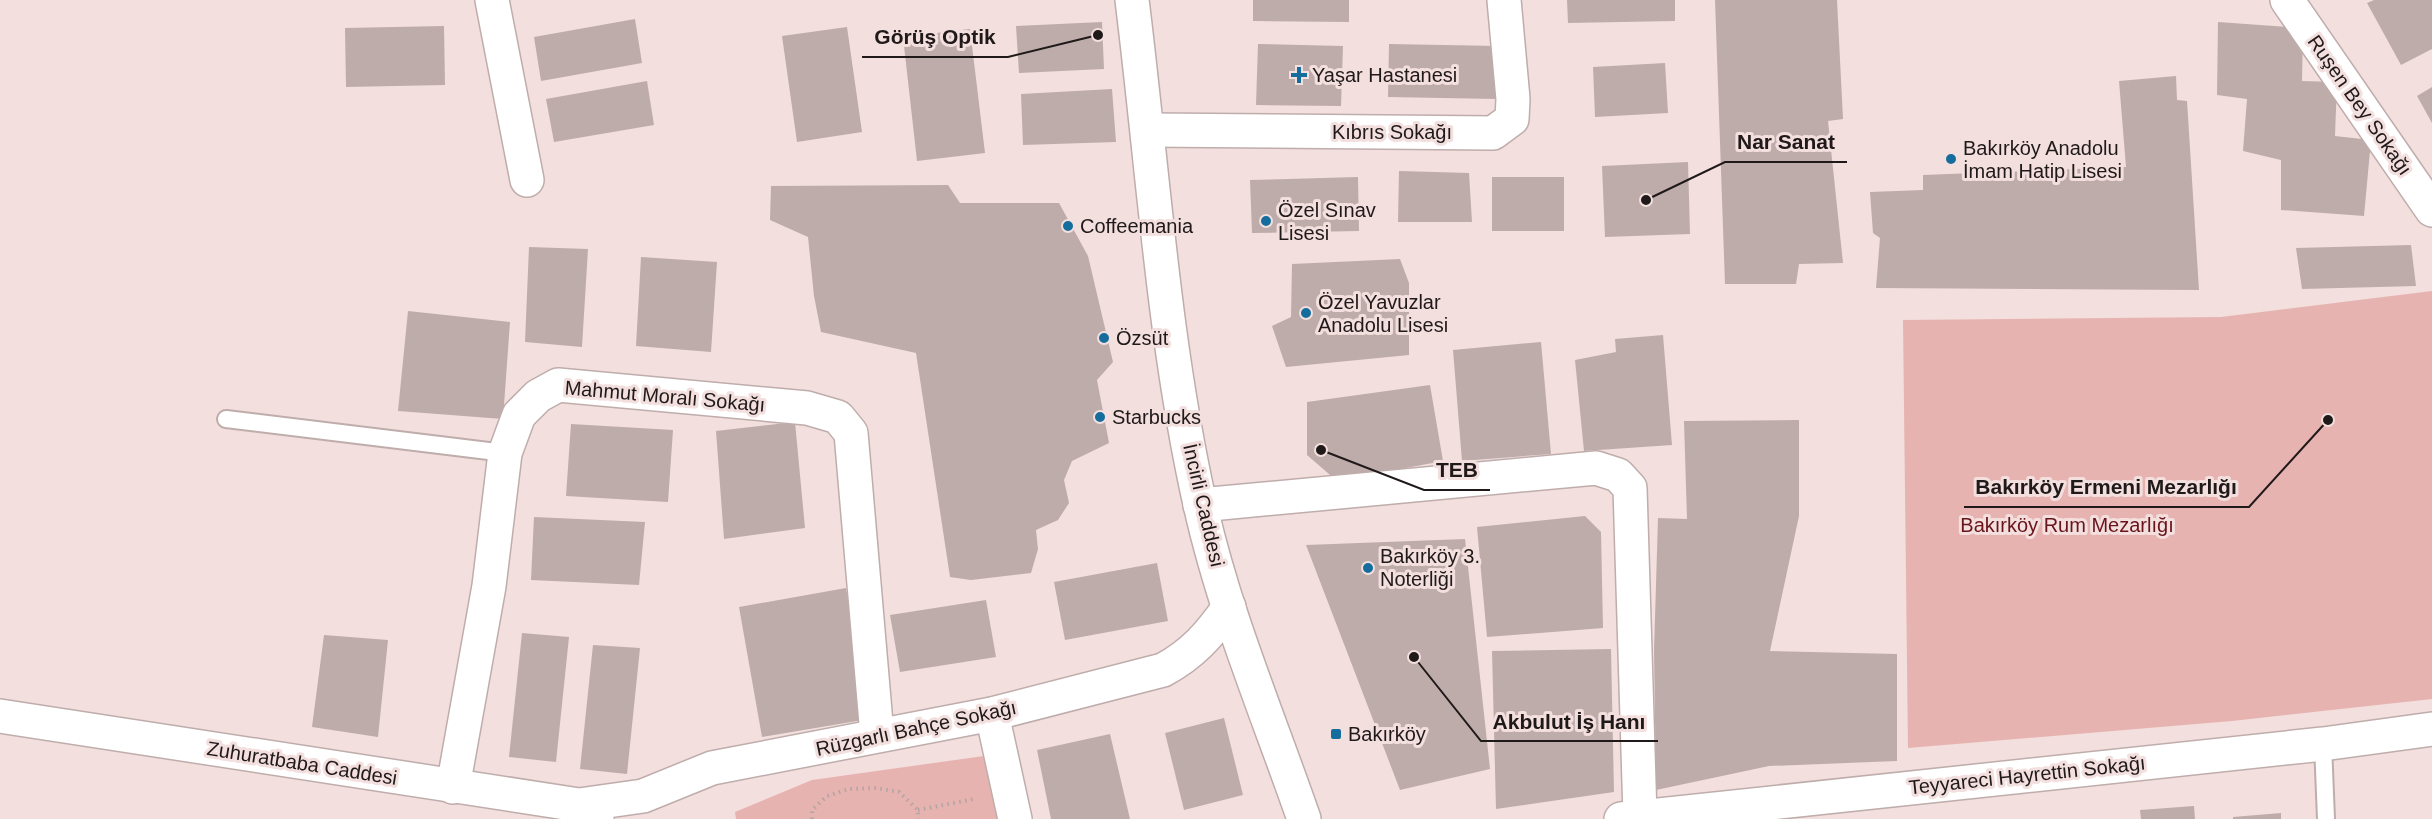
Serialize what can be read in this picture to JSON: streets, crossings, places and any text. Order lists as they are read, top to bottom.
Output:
{
  "streets": {
    "street": [
      "Ruşen Bey Sokağı",
      "Kıbrıs Sokağı",
      "Mahmut Moralı Sokağı",
      "İncirli Caddesi",
      "Rüzgarlı Bahçe Sokağı",
      "Zuhuratbaba Caddesi",
      "Teyyareci Hayrettin Sokağı"
    ]
  },
  "crossings": [
    ["Kıbrıs Sokağı", "İncirli Caddesi"],
    ["Mahmut Moralı Sokağı", "Rüzgarlı Bahçe Sokağı"],
    ["Mahmut Moralı Sokağı", "Zuhuratbaba Caddesi"],
    ["İncirli Caddesi", "Rüzgarlı Bahçe Sokağı"],
    ["Rüzgarlı Bahçe Sokağı", "Zuhuratbaba Caddesi"]
  ],
  "parks": ["Bakırköy Rum Mezarlığı"],
  "places": {
    "other": [
      "Görüş Optik",
      "Bakırköy Anadolu İmam Hatip Lisesi",
      "Nar Sanat",
      "Özel Sınav Lisesi",
      "Coffeemania",
      "Özel Yavuzlar Anadolu Lisesi",
      "Özsüt",
      "Starbucks",
      "Bakırköy Ermeni Mezarlığı",
      "TEB",
      "Bakırköy 3. Noterliği",
      "Akbulut İş Hanı"
    ],
    "health": ["Yaşar Hastanesi"],
    "transit": ["Bakırköy"]
  }
}
